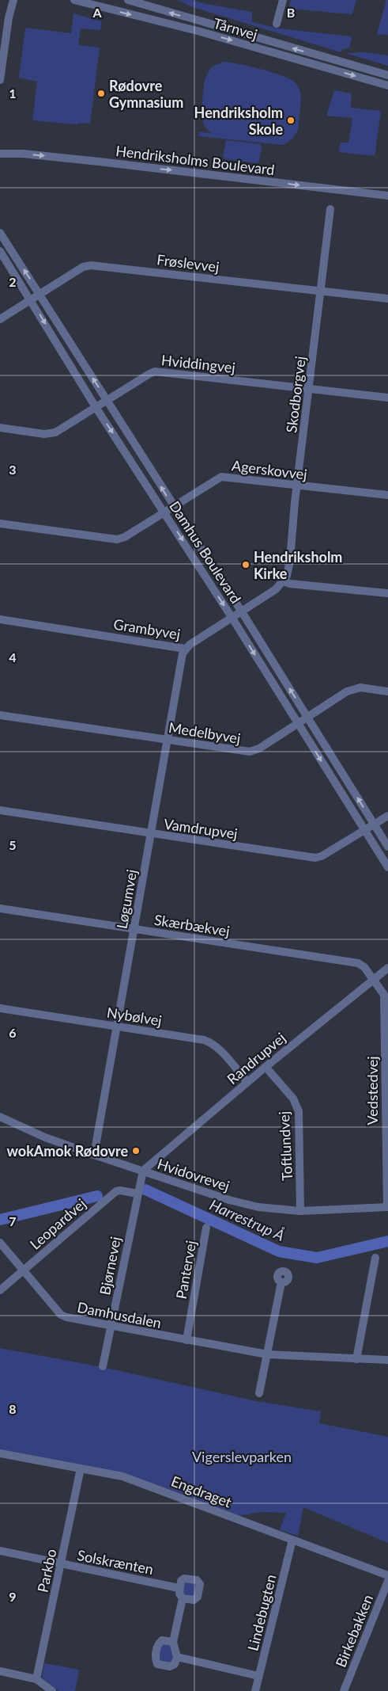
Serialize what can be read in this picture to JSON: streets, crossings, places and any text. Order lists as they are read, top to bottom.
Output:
{
  "streets": {
    "street": [
      "Tårnvej",
      "Hendriksholms Boulevard",
      "Frøslevvej",
      "Hviddingvej",
      "Skodborgvej",
      "Agerskovvej",
      "Damhus Boulevard",
      "Grambyvej",
      "Medelbyvej",
      "Vamdrupvej",
      "Løgumvej",
      "Skærbækvej",
      "Nybølvej",
      "Randrupvej",
      "Vedstedvej",
      "Toftlundvej",
      "Hvidovrevej",
      "Leopardvej",
      "Bjørnevej",
      "Pantervej",
      "Damhusdalen",
      "Engdraget",
      "Solskrænten",
      "Parkbo",
      "Lindebugten",
      "Birkebakken"
    ]
  },
  "crossings": [
    ["Frøslevvej", "Skodborgvej"],
    ["Frøslevvej", "Damhus Boulevard"],
    ["Hviddingvej", "Skodborgvej"],
    ["Hviddingvej", "Damhus Boulevard"],
    ["Skodborgvej", "Agerskovvej"],
    ["Skodborgvej", "Grambyvej"],
    ["Agerskovvej", "Damhus Boulevard"],
    ["Damhus Boulevard", "Grambyvej"],
    ["Damhus Boulevard", "Medelbyvej"],
    ["Damhus Boulevard", "Vamdrupvej"],
    ["Grambyvej", "Løgumvej"],
    ["Medelbyvej", "Løgumvej"],
    ["Vamdrupvej", "Løgumvej"],
    ["Løgumvej", "Skærbækvej"],
    ["Løgumvej", "Nybølvej"],
    ["Løgumvej", "Hvidovrevej"],
    ["Skærbækvej", "Randrupvej"],
    ["Skærbækvej", "Vedstedvej"],
    ["Nybølvej", "Randrupvej"],
    ["Randrupvej", "Vedstedvej"],
    ["Randrupvej", "Toftlundvej"],
    ["Randrupvej", "Hvidovrevej"],
    ["Randrupvej", "Bjørnevej"],
    ["Vedstedvej", "Hvidovrevej"],
    ["Toftlundvej", "Hvidovrevej"],
    ["Hvidovrevej", "Bjørnevej"],
    ["Leopardvej", "Bjørnevej"],
    ["Leopardvej", "Damhusdalen"],
    ["Bjørnevej", "Damhusdalen"],
    ["Pantervej", "Damhusdalen"],
    ["Engdraget", "Parkbo"],
    ["Engdraget", "Lindebugten"],
    ["Solskrænten", "Parkbo"]
  ],
  "one_way": ["Hendriksholms Boulevard"],
  "water": ["Harrestrup Å"],
  "parks": ["Vigerslevparken"],
  "places": [
    "Rødovre Gymnasium",
    "Hendriksholm Skole",
    "Hendriksholm Kirke",
    "wokAmok Rødovre"
  ],
  "grid": {
    "columns": ["A", "B"],
    "rows": [
      "1",
      "2",
      "3",
      "4",
      "5",
      "6",
      "7",
      "8",
      "9"
    ]
  }
}
